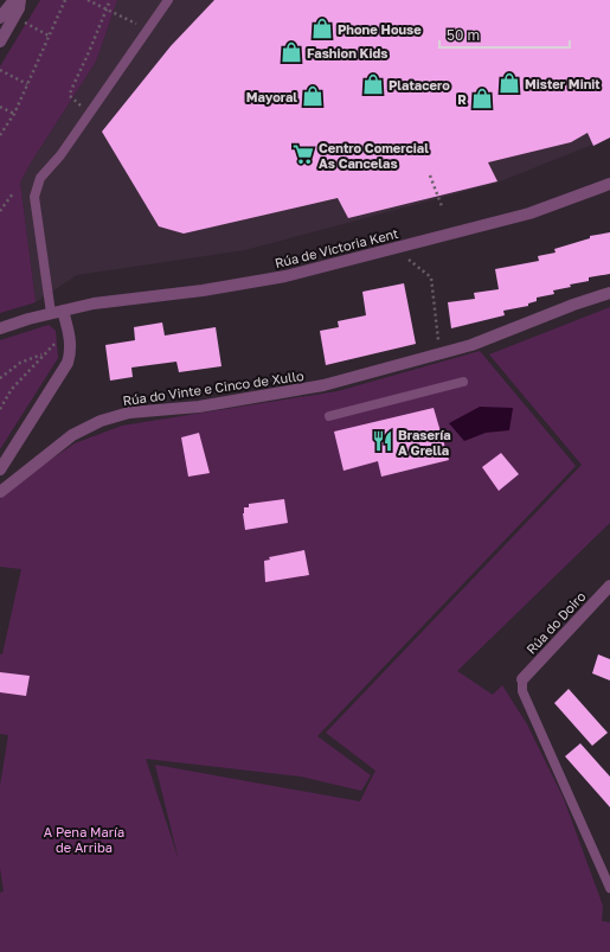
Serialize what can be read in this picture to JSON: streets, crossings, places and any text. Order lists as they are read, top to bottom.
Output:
{
  "streets": {
    "street": ["Rúa de Victoria Kent", "Rúa do Vinte e Cinco de Xullo", "Rúa do Doiro"]
  },
  "parks": ["A Pena María de Arriba"],
  "places": {
    "shop": [
      "Phone House",
      "Fashion Kids",
      "Mister Minit",
      "Platacero",
      "Mayoral",
      "R"
    ],
    "supermarket": ["Centro Comercial As Cancelas"],
    "restaurant": ["Brasería A Grella"]
  },
  "scale_bar": "50 m"
}
